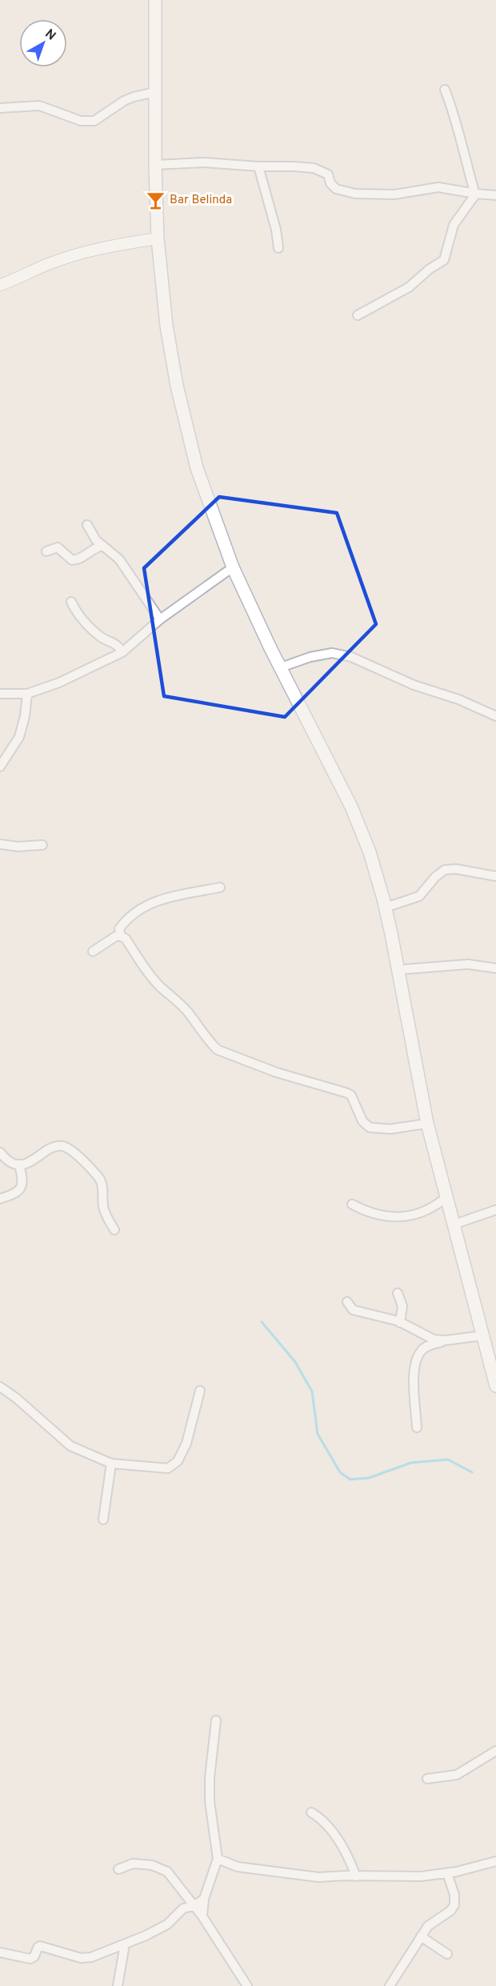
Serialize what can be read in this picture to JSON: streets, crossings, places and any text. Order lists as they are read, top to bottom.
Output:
{
  "places": {
    "bar": ["Bar Belinda"]
  },
  "north": "top right"
}
